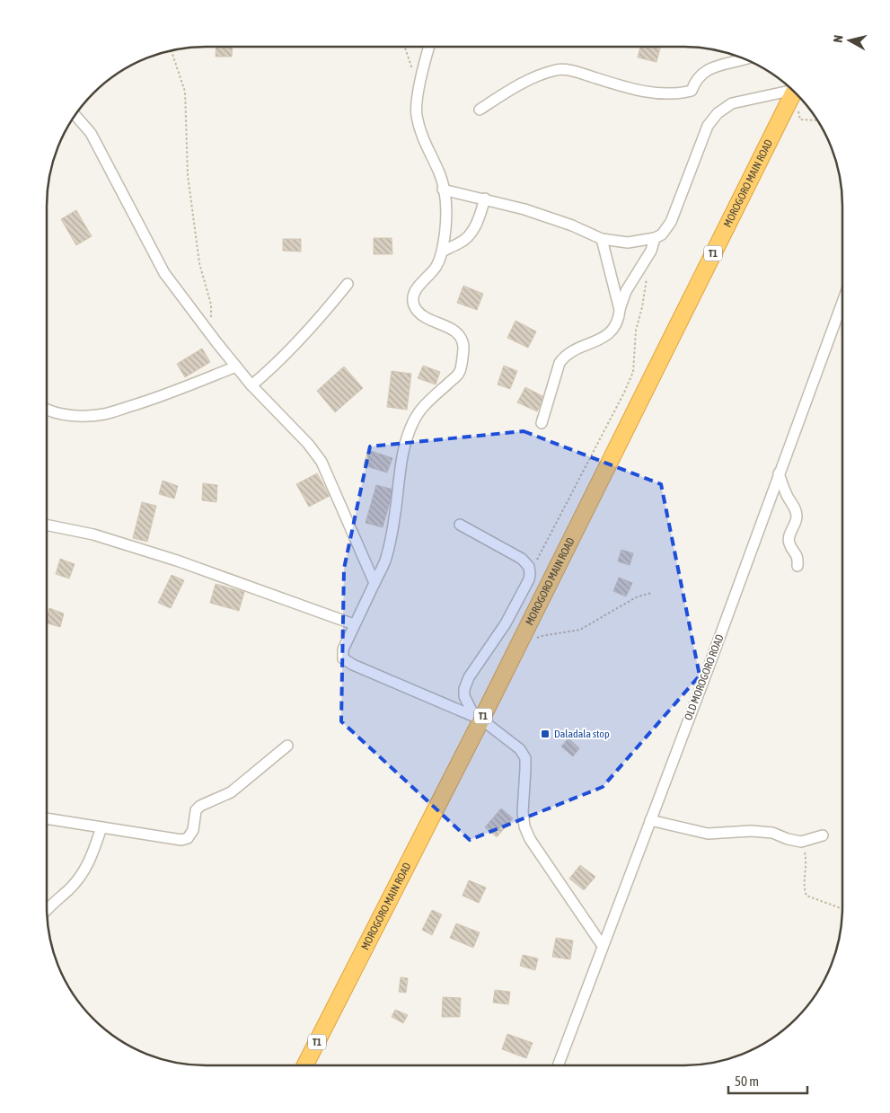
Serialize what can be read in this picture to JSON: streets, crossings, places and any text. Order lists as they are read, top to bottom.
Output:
{
  "streets": {
    "highway": ["MOROGORO MAIN ROAD", "T1"],
    "street": ["OLD MOROGORO ROAD"]
  },
  "places": {
    "transit": ["Daladala stop"]
  },
  "scale_bar": "50 m",
  "north": "left"
}
